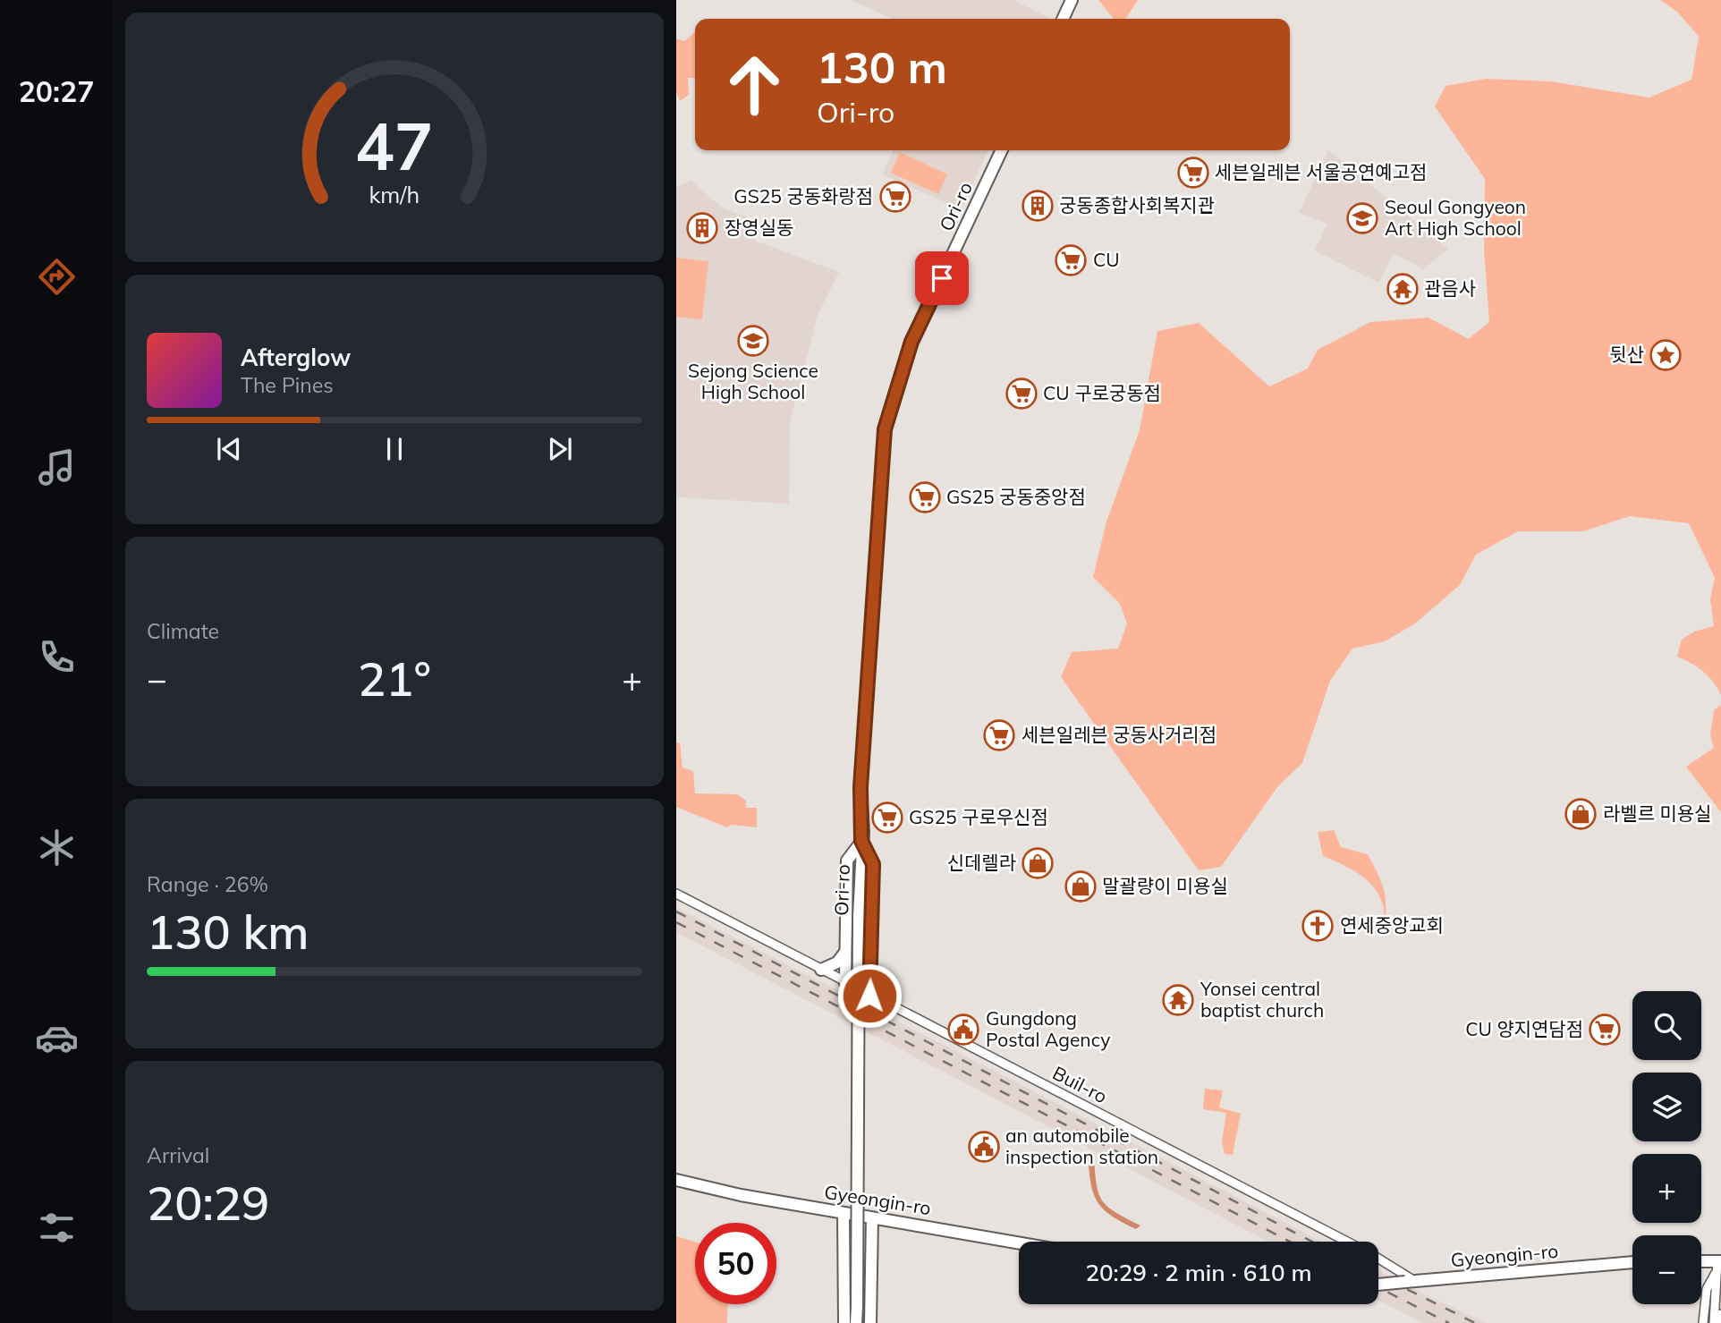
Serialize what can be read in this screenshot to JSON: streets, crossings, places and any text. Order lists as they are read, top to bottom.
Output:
{
  "streets": {
    "main road": ["Ori-ro", "Gyeongin-ro"],
    "street": ["Buil-ro"]
  },
  "crossings": [
    ["Buil-ro", "Gyeongin-ro"]
  ],
  "places": {
    "supermarket": [
      "세븐일레븐 서울공연예고점",
      "GS25 궁동화랑점",
      "CU",
      "CU 구로궁동점",
      "GS25 궁동중앙점",
      "세븐일레븐 궁동사거리점",
      "GS25 구로우신점",
      "CU 양지연담점"
    ],
    "building": ["궁동종합사회복지관", "장영실동"],
    "school or university": ["Seoul Gongyeon Art High School", "Sejong Science High School"],
    "temple": ["관음사", "Yonsei central baptist church"],
    "place": ["뒷산"],
    "shop": ["라벨르 미용실", "신데렐라", "말괄량이 미용실"],
    "church": ["연세중앙교회"],
    "public building": ["Gungdong Postal Agency", "an automobile inspection station"]
  },
  "page": {
    "tabs": "20:27",
    "turn": ["130 m", "Ori-ro"],
    "song": ["Afterglow", "The Pines"],
    "tile": [
      "Climate",
      ["Range · 26%", "130 km"],
      ["Arrival", "20:29"]
    ],
    "heat": ["−", "21°", "+"],
    "map_buttons": ["+", "−"],
    "limit": "50",
    "trip": "20:29 · 2 min · 610 m",
    "gauge": ["47", "km/h"]
  }
}
